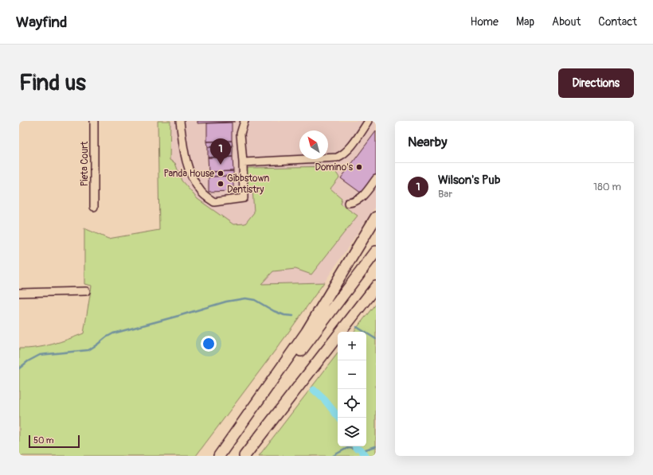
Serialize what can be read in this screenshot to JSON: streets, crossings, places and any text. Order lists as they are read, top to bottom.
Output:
{
  "streets": {
    "street": ["Pieta Court"]
  },
  "places": ["Domino's", "Panda House", "Gibbstown Dentistry"],
  "scale_bar": "50 m",
  "north": "top left",
  "page": {
    "header": "Wayfind",
    "nav": [
      "Home",
      "Map",
      "About",
      "Contact"
    ],
    "buttons": "Directions",
    "title": "Find us",
    "heading": "Nearby",
    "pins": "1",
    "list": [
      {
        "mark": "1",
        "name": "Wilson's Pub",
        "note": "Bar",
        "value": "180 m"
      }
    ],
    "map_buttons": ["+", "−"],
    "scale": "50 m"
  }
}
